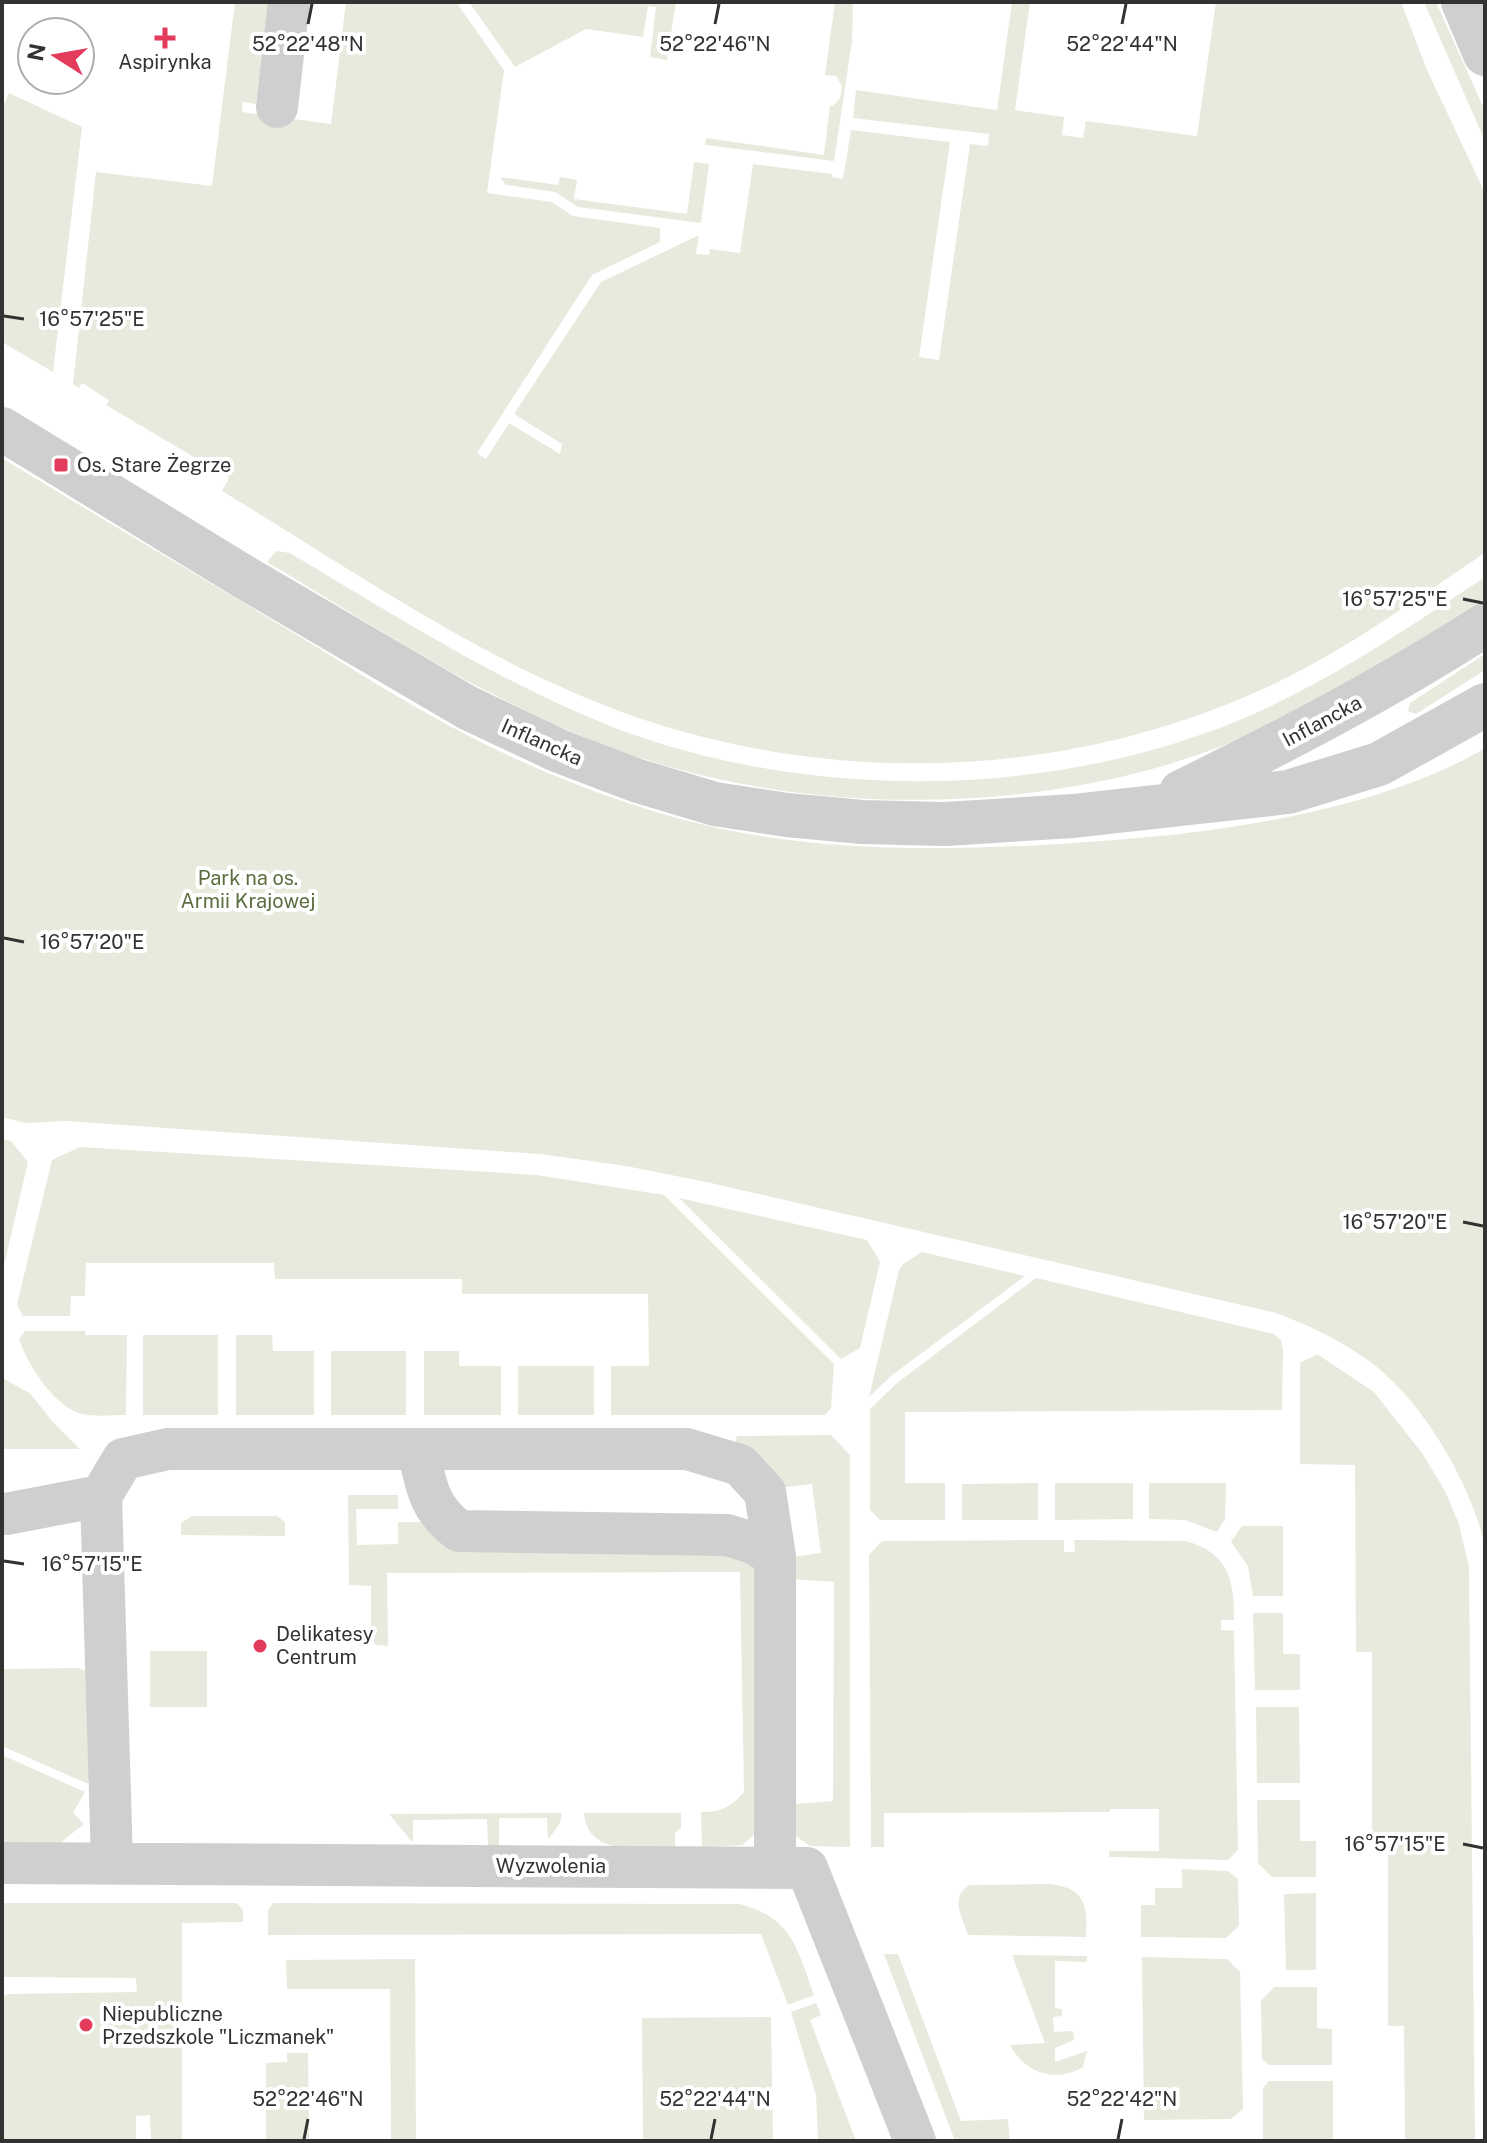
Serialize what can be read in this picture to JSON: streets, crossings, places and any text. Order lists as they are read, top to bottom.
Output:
{
  "streets": {
    "street": ["Inflancka", "Wyzwolenia"]
  },
  "parks": ["Park na os. Armii Krajowej"],
  "places": {
    "health": ["Aspirynka"],
    "transit": ["Os. Stare Żegrze"],
    "other": ["Delikatesy Centrum", "Niepubliczne Przedszkole \"Liczmanek\""]
  },
  "north": "left",
  "coordinates": [
    "52°22'48\"N",
    "52°22'46\"N",
    "52°22'44\"N",
    "16°57'25\"E",
    "16°57'20\"E",
    "16°57'15\"E",
    "52°22'42\"N"
  ]
}
